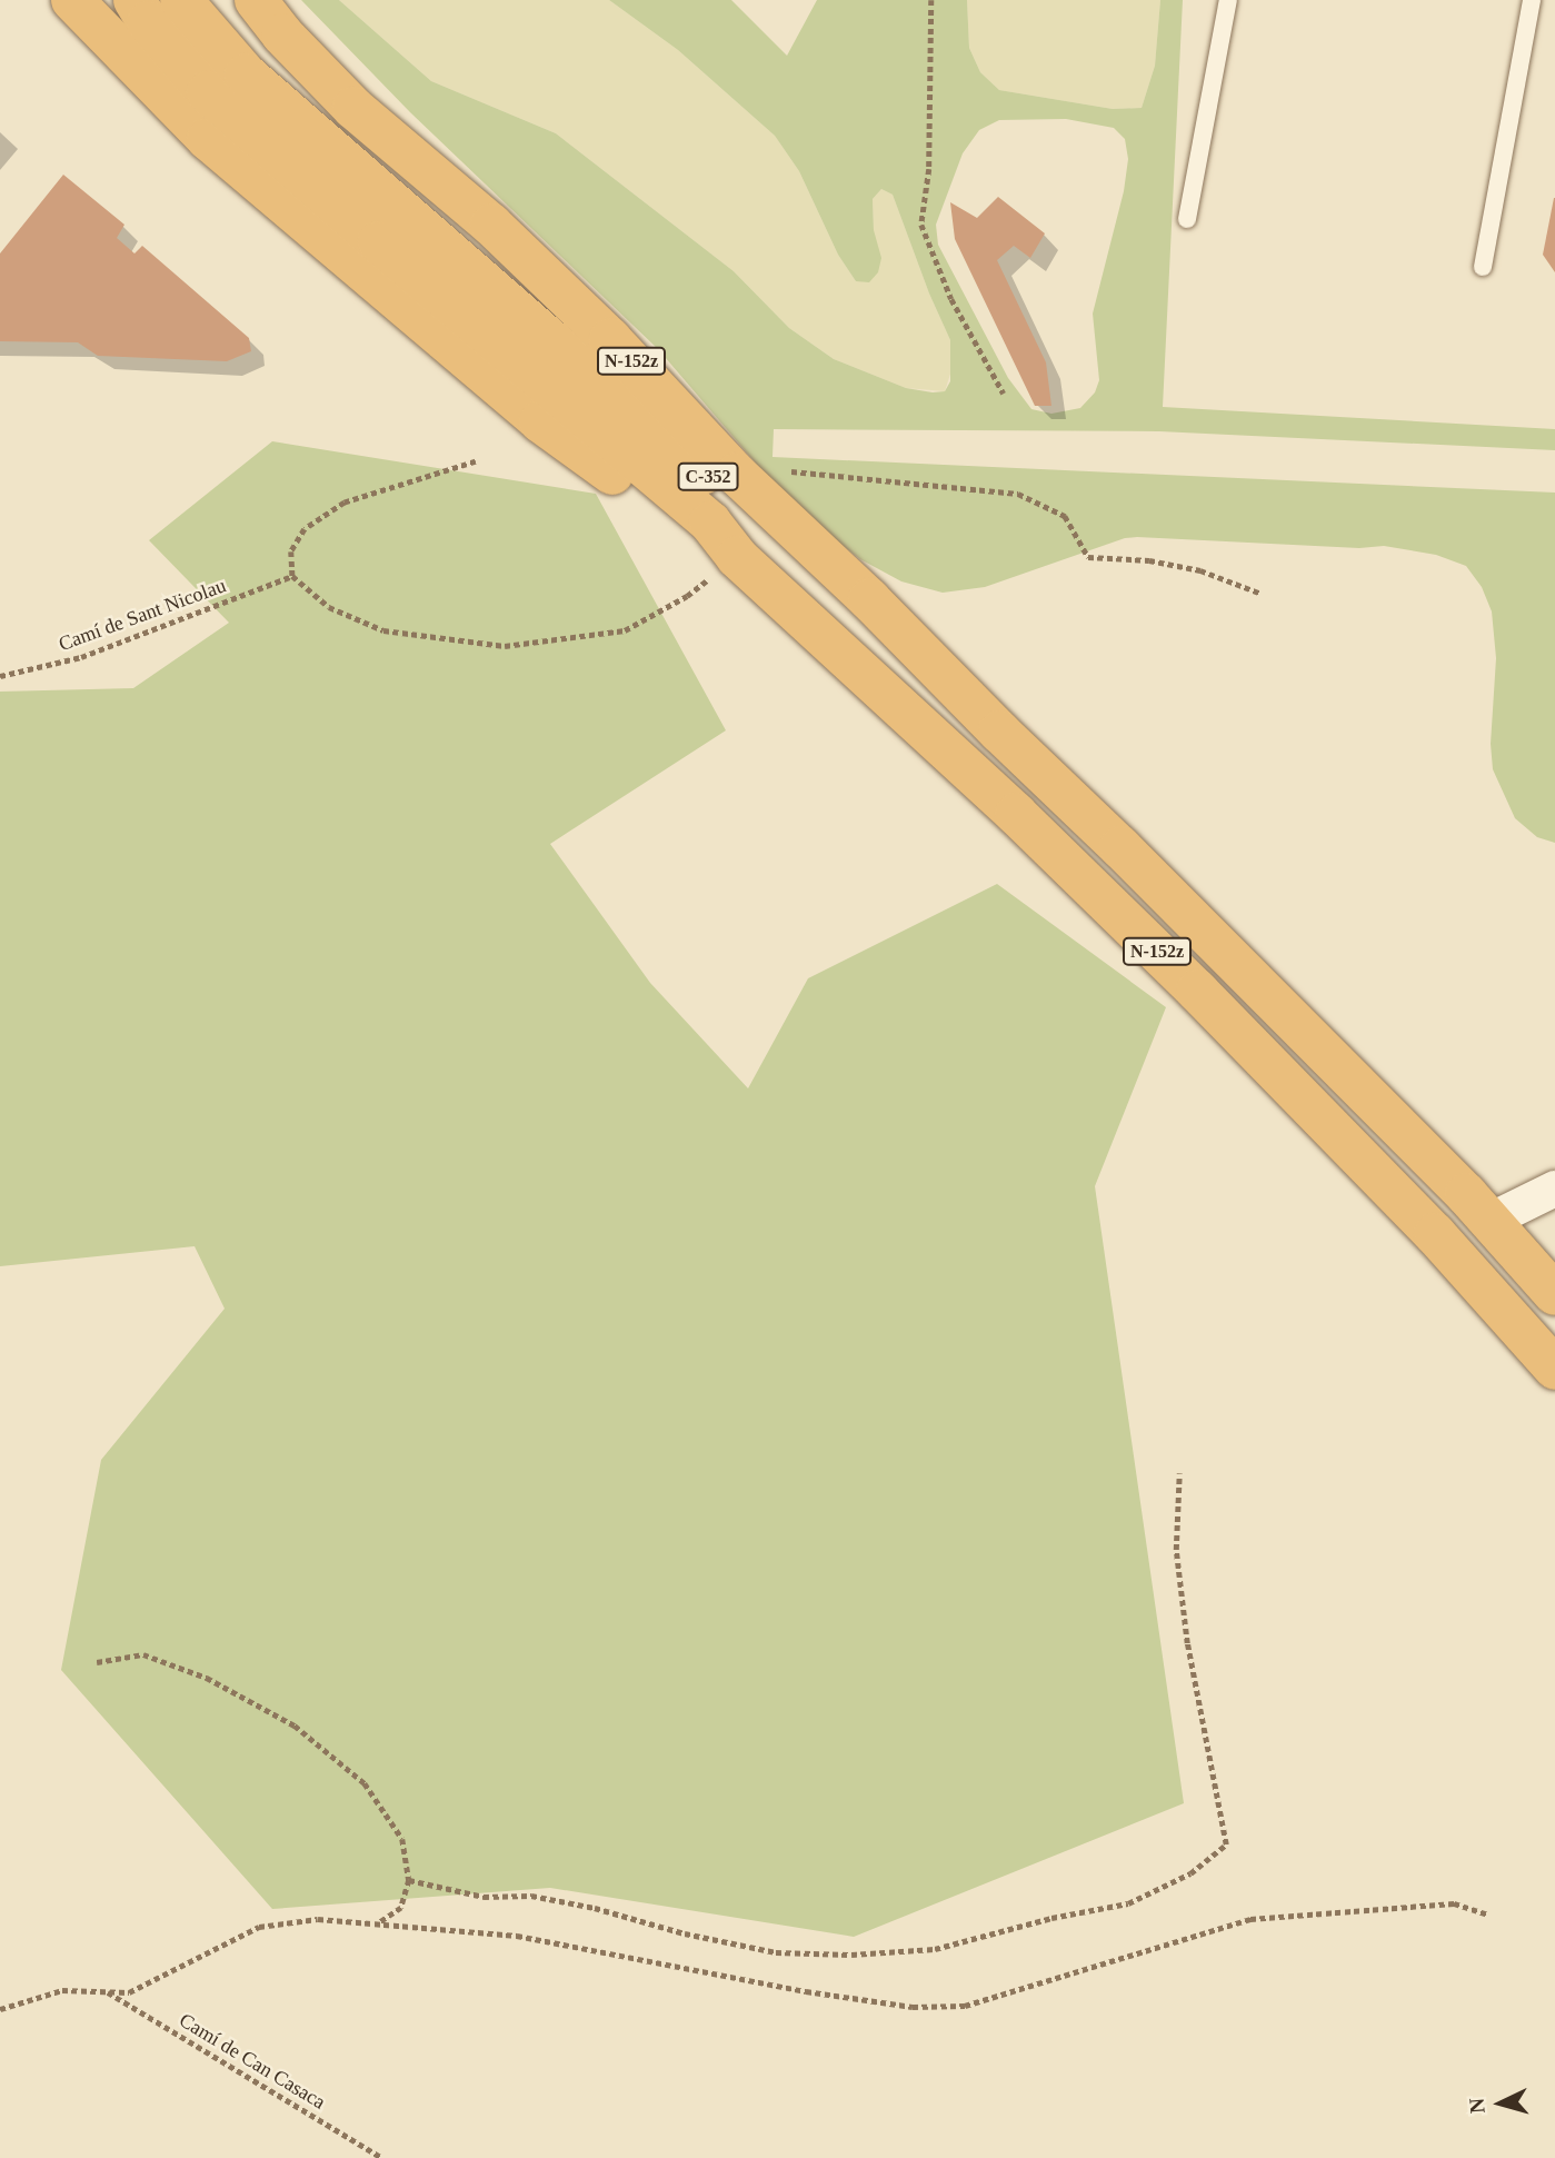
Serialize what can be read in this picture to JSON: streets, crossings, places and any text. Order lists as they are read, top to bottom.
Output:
{
  "streets": {
    "highway": ["N-152z", "C-352"],
    "path": ["Camí de Sant Nicolau", "Camí de Can Casaca"]
  },
  "crossings": [
    ["N-152z", "C-352"]
  ],
  "north": "left"
}
